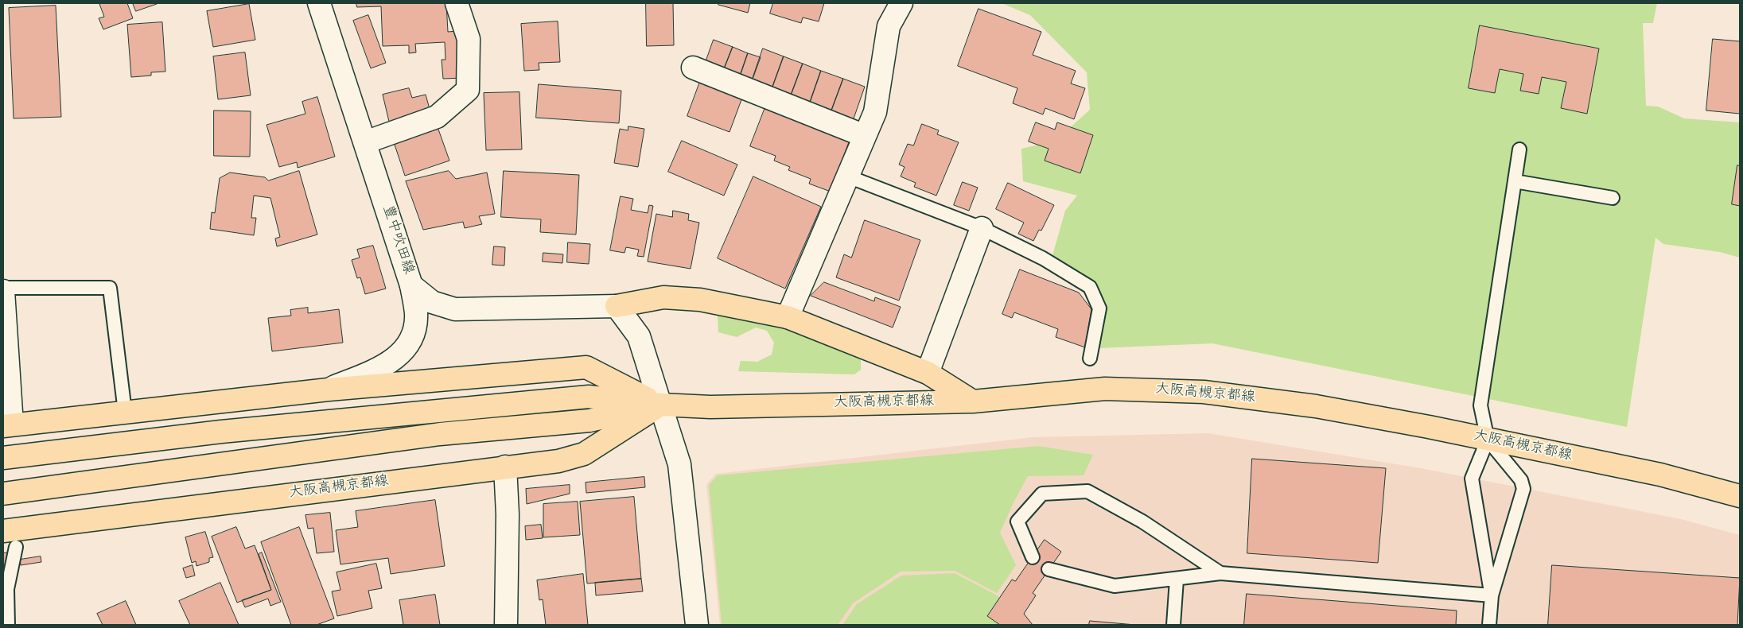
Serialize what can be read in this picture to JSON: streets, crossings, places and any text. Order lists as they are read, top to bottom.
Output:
{
  "streets": {
    "main road": ["大阪高槻京都線"],
    "street": ["豊中吹田線"]
  }
}
